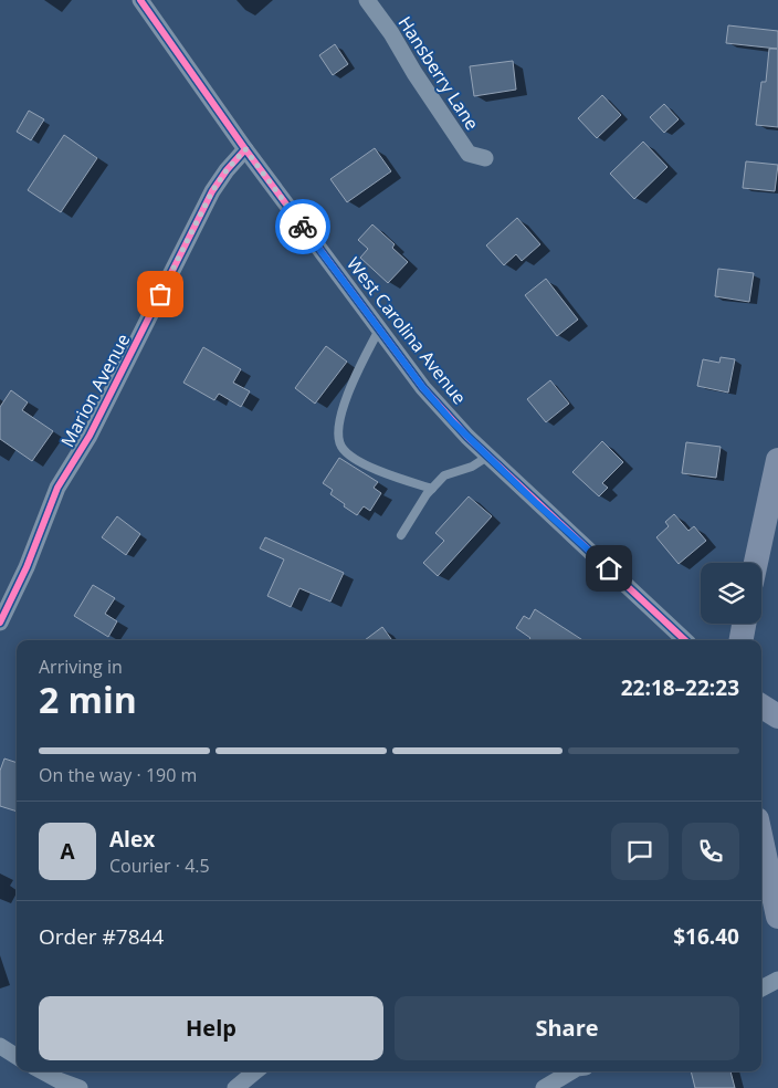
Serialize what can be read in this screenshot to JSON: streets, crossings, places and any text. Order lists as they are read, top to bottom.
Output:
{
  "streets": {
    "street": ["Hansberry Lane", "West Carolina Avenue", "Marion Avenue"]
  },
  "crossings": [
    ["West Carolina Avenue", "Marion Avenue"]
  ],
  "page": {
    "heading": ["2 min", "Arriving in", "22:18–22:23"],
    "panel": [
      "Alex",
      "Courier · 4.5",
      "Order #7844",
      "$16.40"
    ],
    "bar": "On the way · 190 m",
    "round": "A",
    "buttons": ["Help", "Share"]
  }
}
